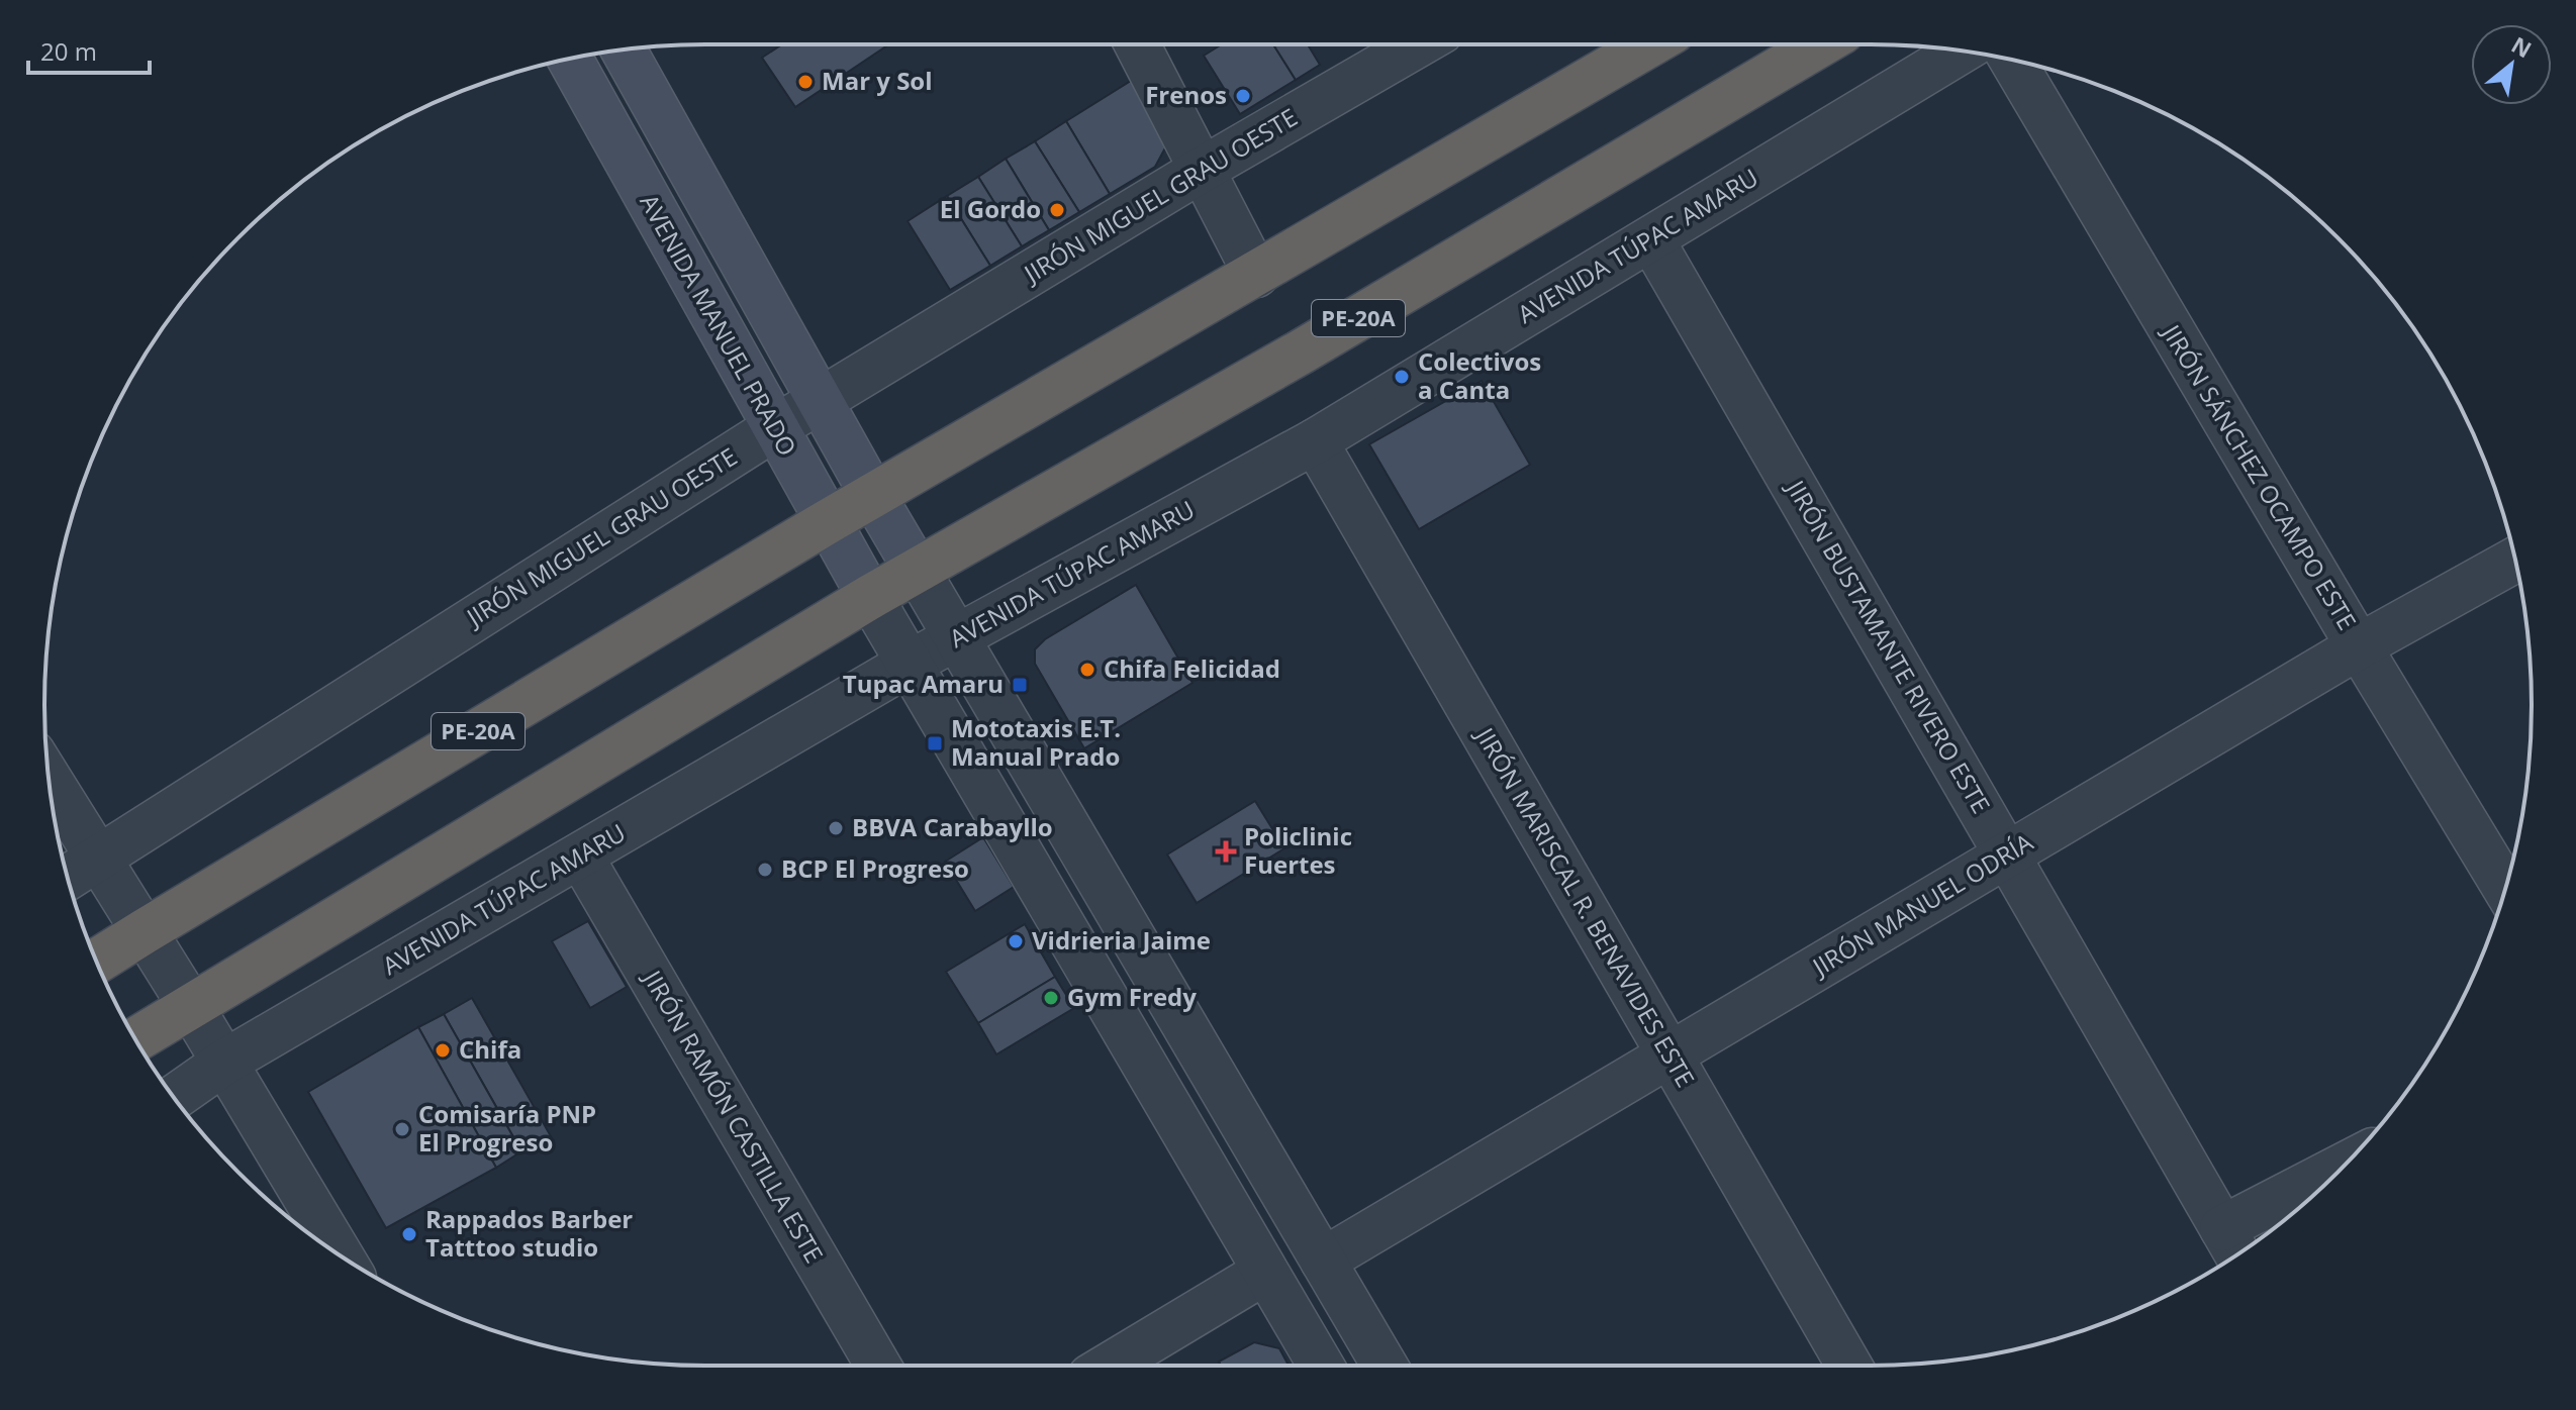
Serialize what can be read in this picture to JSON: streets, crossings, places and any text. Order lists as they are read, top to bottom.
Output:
{
  "streets": {
    "highway": ["PE-20A"],
    "main road": ["AVENIDA MANUEL PRADO"],
    "street": [
      "JIRÓN MIGUEL GRAU OESTE",
      "AVENIDA TÚPAC AMARU",
      "JIRÓN SÁNCHEZ OCAMPO ESTE",
      "JIRÓN BUSTAMANTE RIVERO ESTE",
      "JIRÓN MANUEL ODRÍA",
      "JIRÓN MARISCAL R. BENAVIDES ESTE",
      "JIRÓN RAMÓN CASTILLA ESTE"
    ]
  },
  "crossings": [
    ["JIRÓN MIGUEL GRAU OESTE", "AVENIDA MANUEL PRADO"],
    ["AVENIDA TÚPAC AMARU", "JIRÓN BUSTAMANTE RIVERO ESTE"],
    ["AVENIDA TÚPAC AMARU", "JIRÓN MARISCAL R. BENAVIDES ESTE"],
    ["AVENIDA TÚPAC AMARU", "JIRÓN RAMÓN CASTILLA ESTE"],
    ["PE-20A", "AVENIDA MANUEL PRADO"],
    ["JIRÓN SÁNCHEZ OCAMPO ESTE", "JIRÓN MANUEL ODRÍA"],
    ["JIRÓN BUSTAMANTE RIVERO ESTE", "JIRÓN MANUEL ODRÍA"],
    ["JIRÓN MANUEL ODRÍA", "JIRÓN MARISCAL R. BENAVIDES ESTE"]
  ],
  "places": {
    "other": [
      "Mar y Sol",
      "Frenos",
      "El Gordo",
      "Colectivos a Canta",
      "Chifa Felicidad",
      "BBVA Carabayllo",
      "BCP El Progreso",
      "Vidrieria Jaime",
      "Gym Fredy",
      "Chifa",
      "Comisaría PNP El Progreso",
      "Rappados Barber Tatttoo studio"
    ],
    "transit": ["Tupac Amaru", "Mototaxis E.T. Manual Prado"],
    "health": ["Policlinic Fuertes"]
  },
  "scale_bar": "20 m",
  "north": "top right"
}
